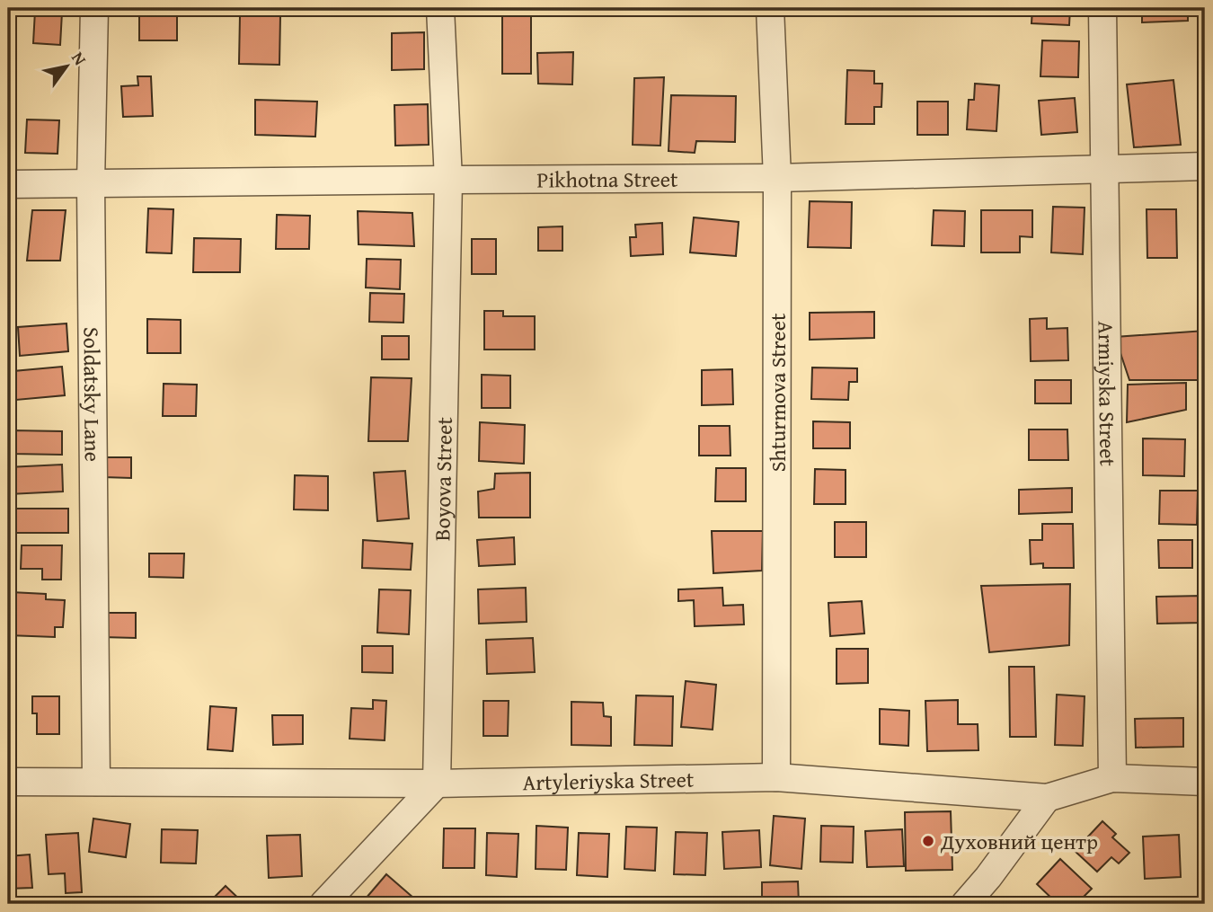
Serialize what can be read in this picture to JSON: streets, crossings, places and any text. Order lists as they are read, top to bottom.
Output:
{
  "streets": {
    "street": [
      "Pikhotna Street",
      "Shturmova Street",
      "Armiyska Street",
      "Soldatsky Lane",
      "Boyova Street",
      "Artyleriyska Street"
    ]
  },
  "crossings": [
    ["Pikhotna Street", "Shturmova Street"],
    ["Pikhotna Street", "Armiyska Street"],
    ["Pikhotna Street", "Soldatsky Lane"],
    ["Pikhotna Street", "Boyova Street"],
    ["Shturmova Street", "Artyleriyska Street"],
    ["Armiyska Street", "Artyleriyska Street"],
    ["Soldatsky Lane", "Artyleriyska Street"],
    ["Boyova Street", "Artyleriyska Street"]
  ],
  "places": ["Духовний центр"],
  "north": "top right"
}
